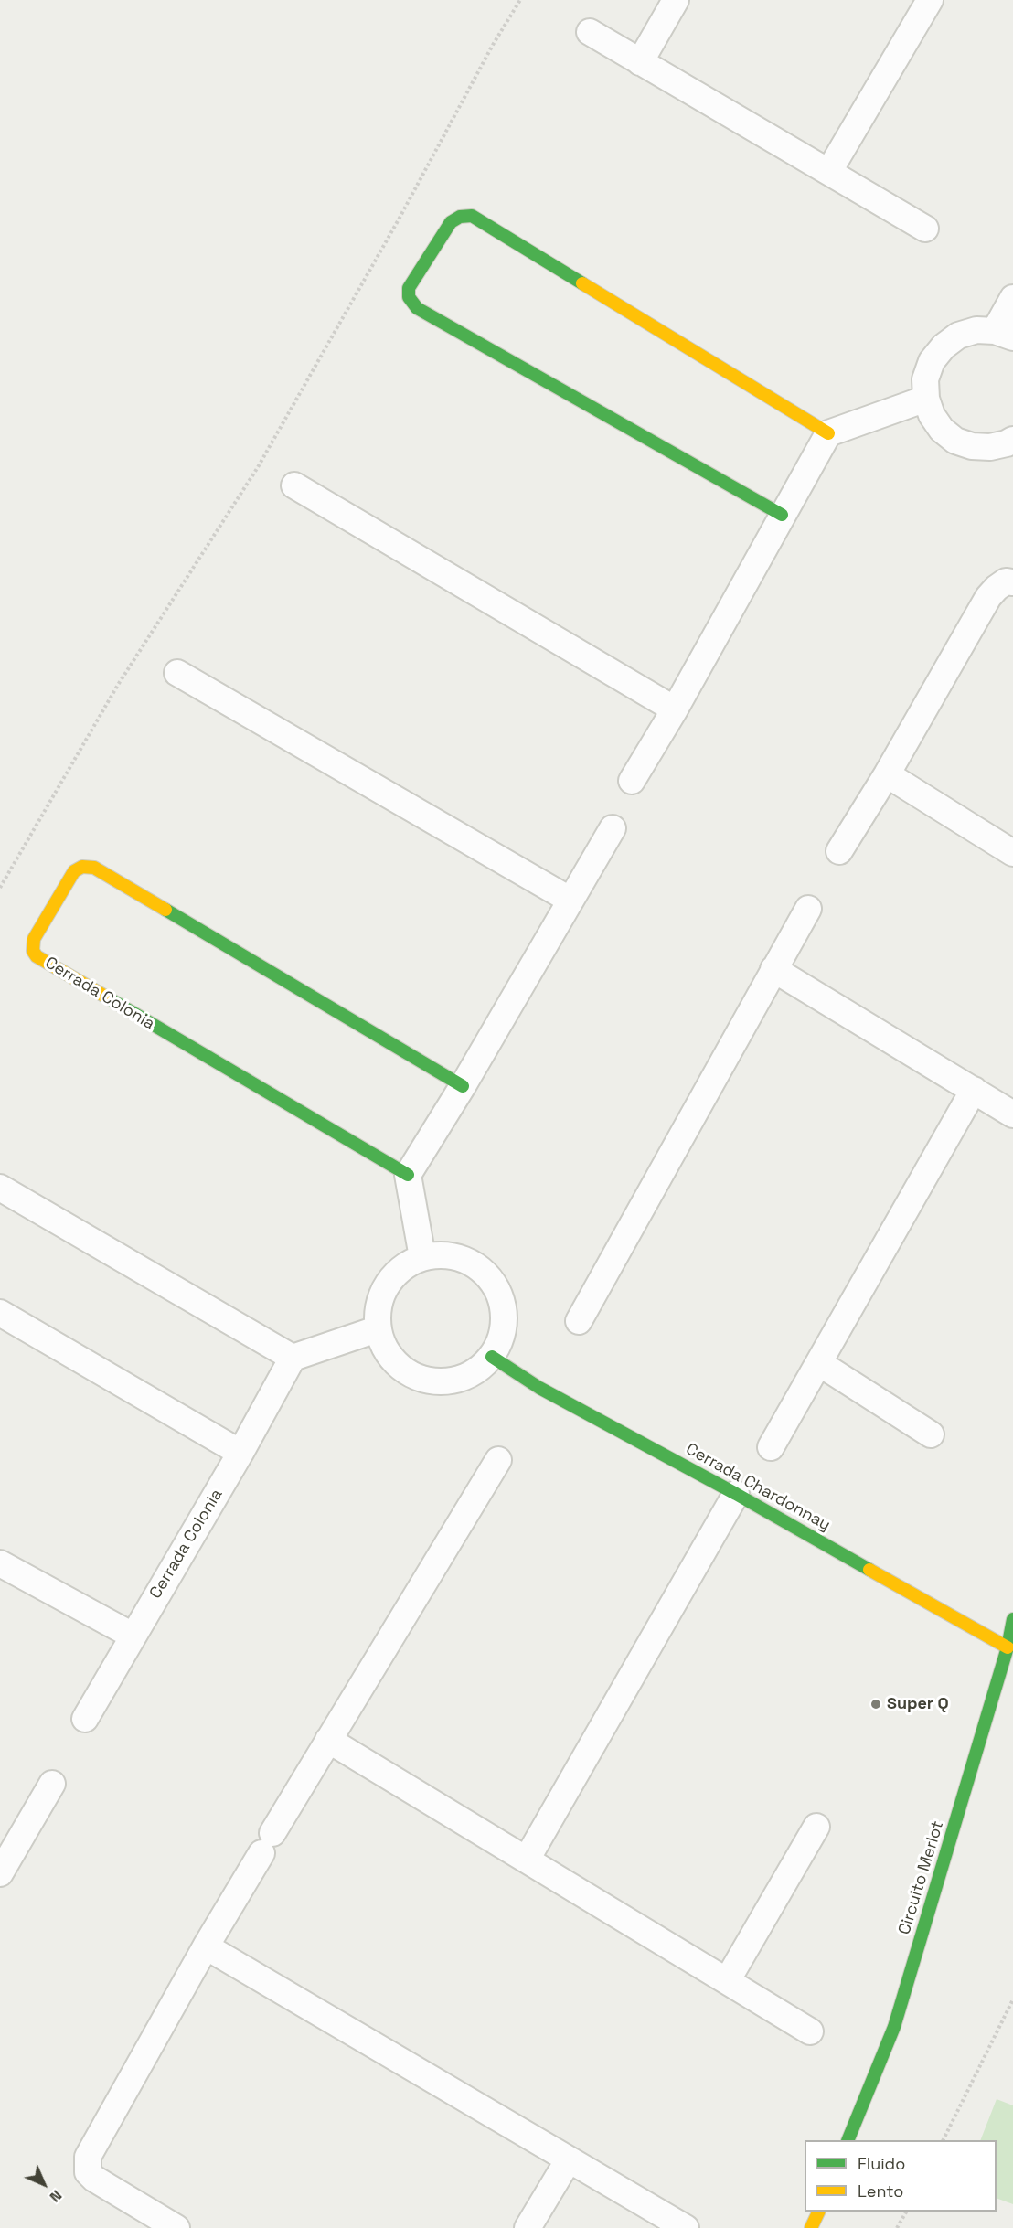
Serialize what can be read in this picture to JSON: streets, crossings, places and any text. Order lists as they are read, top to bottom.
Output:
{
  "streets": {
    "street": ["Cerrada Colonia", "Cerrada Chardonnay", "Circuito Merlot"]
  },
  "crossings": [
    ["Cerrada Chardonnay", "Circuito Merlot"]
  ],
  "places": ["Super Q"],
  "legend": ["Fluido", "Lento"],
  "north": "bottom right"
}
